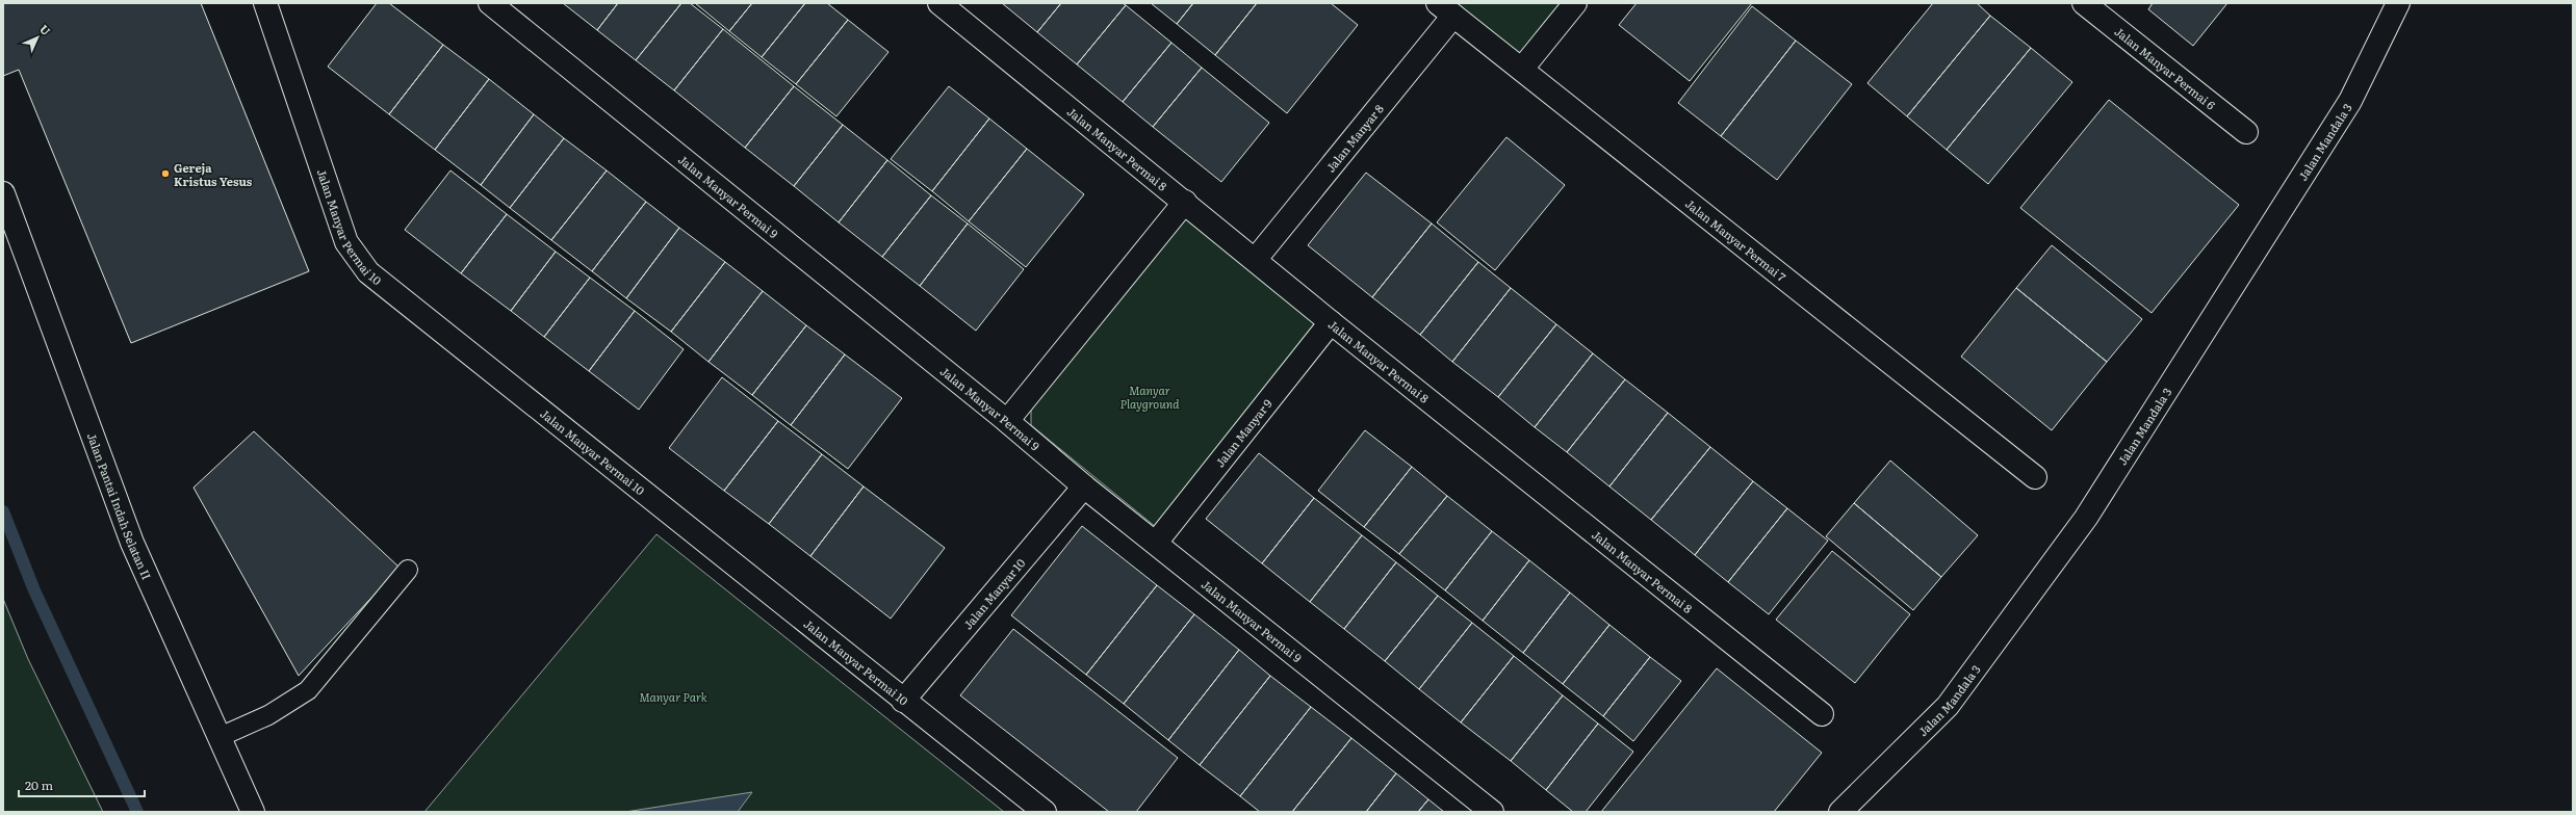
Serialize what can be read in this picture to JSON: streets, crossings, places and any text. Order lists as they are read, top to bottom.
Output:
{
  "streets": {
    "street": [
      "Jalan Manyar Permai 6",
      "Jalan Manyar 8",
      "Jalan Mandala 3",
      "Jalan Manyar Permai 8",
      "Jalan Manyar Permai 9",
      "Jalan Manyar Permai 10",
      "Jalan Manyar Permai 7",
      "Jalan Manyar 9",
      "Jalan Pantai Indah Selatan II",
      "Jalan Manyar 10"
    ]
  },
  "crossings": [
    ["Jalan Manyar 8", "Jalan Manyar Permai 8"],
    ["Jalan Manyar 8", "Jalan Manyar Permai 7"],
    ["Jalan Manyar Permai 8", "Jalan Manyar 9"],
    ["Jalan Manyar Permai 9", "Jalan Manyar 9"],
    ["Jalan Manyar Permai 9", "Jalan Manyar 10"],
    ["Jalan Manyar Permai 10", "Jalan Manyar 10"]
  ],
  "parks": ["Manyar Playground", "Manyar Park"],
  "places": ["Gereja Kristus Yesus"],
  "scale_bar": "20 m",
  "north": "top right"
}
